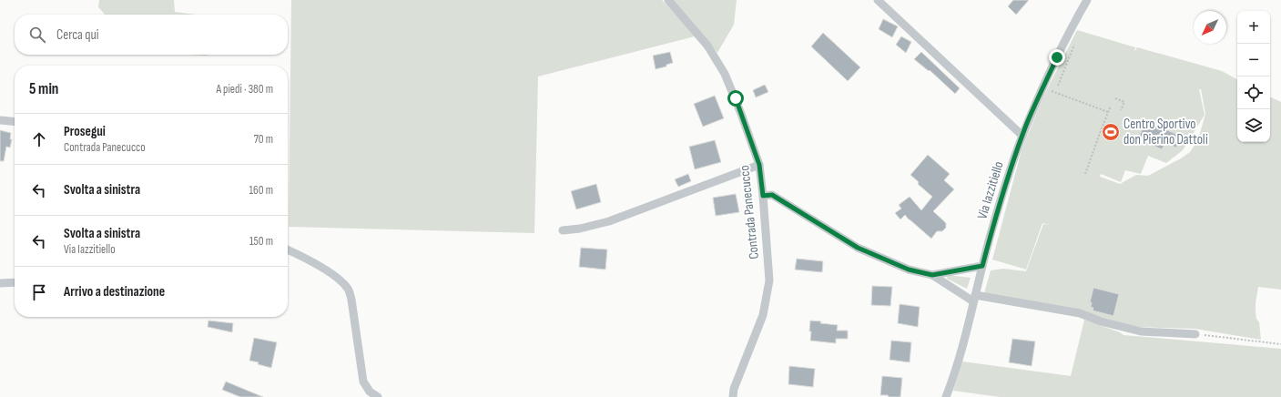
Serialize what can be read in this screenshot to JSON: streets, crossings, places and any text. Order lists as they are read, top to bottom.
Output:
{
  "streets": {
    "street": ["Via Iazzitiello", "Contrada Panecucco"]
  },
  "places": {
    "sports": ["Centro Sportivo don Pierino Dattoli"]
  },
  "north": "bottom left",
  "page": {
    "map_buttons": ["+", "−"],
    "search": "Cerca qui",
    "heading": ["5 min", "A piedi · 380 m"],
    "list": [
      ["Prosegui", "Contrada Panecucco", "70 m"],
      ["Svolta a sinistra", "160 m"],
      ["Svolta a sinistra", "Via Iazzitiello", "150 m"],
      "Arrivo a destinazione"
    ]
  }
}
